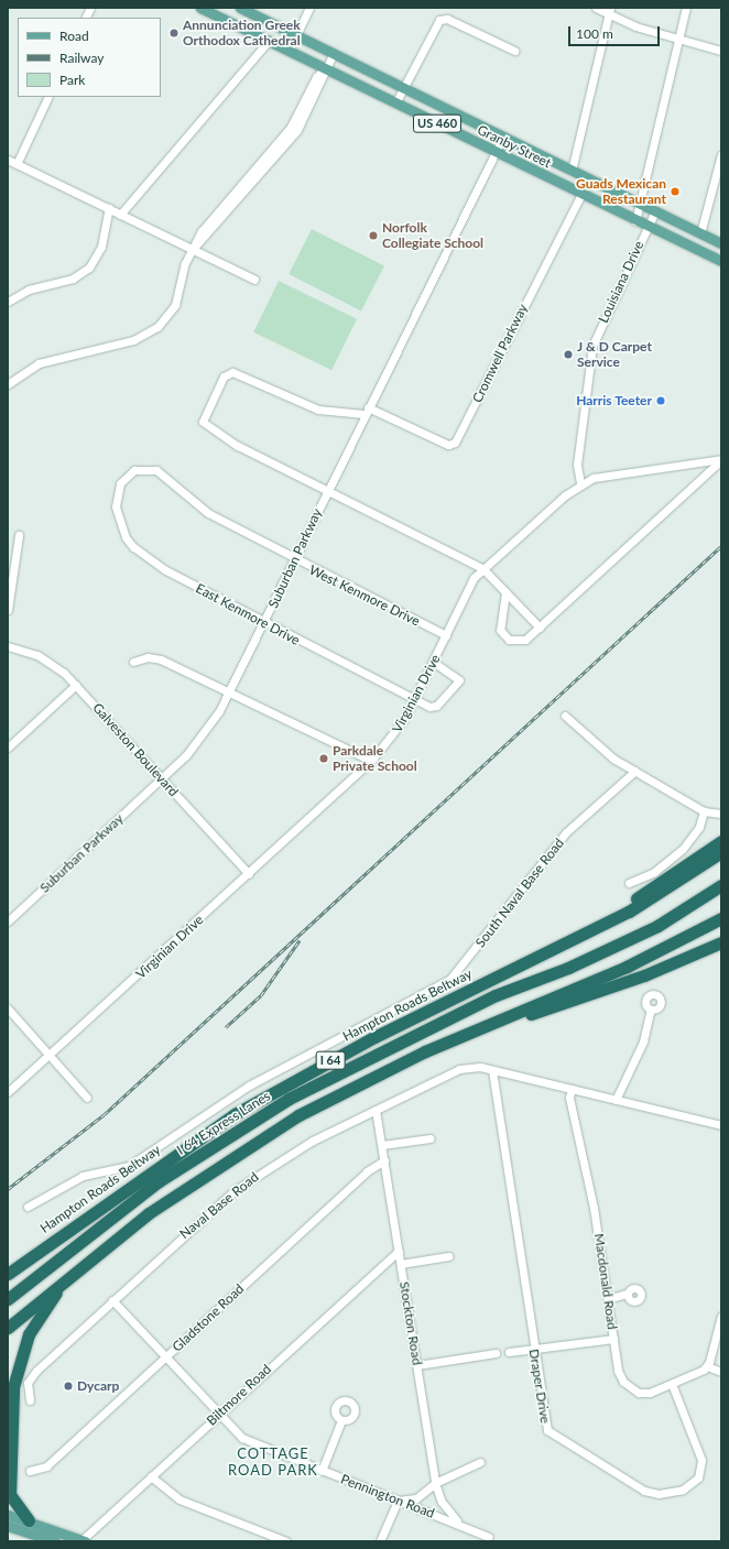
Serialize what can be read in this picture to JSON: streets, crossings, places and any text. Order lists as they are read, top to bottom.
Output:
{
  "streets": {
    "highway": ["Hampton Roads Beltway", "I 64", "I 64 Express Lanes"],
    "main road": ["US 460", "Granby Street"],
    "street": [
      "Louisiana Drive",
      "Cromwell Parkway",
      "Suburban Parkway",
      "West Kenmore Drive",
      "East Kenmore Drive",
      "Virginian Drive",
      "Galveston Boulevard",
      "South Naval Base Road",
      "Naval Base Road",
      "Macdonald Road",
      "Gladstone Road",
      "Stockton Road",
      "Draper Drive",
      "Biltmore Road",
      "Pennington Road"
    ]
  },
  "crossings": [
    ["Granby Street", "Louisiana Drive"],
    ["Granby Street", "Cromwell Parkway"],
    ["Granby Street", "Suburban Parkway"],
    ["Louisiana Drive", "Virginian Drive"],
    ["Cromwell Parkway", "Suburban Parkway"],
    ["Suburban Parkway", "West Kenmore Drive"],
    ["Suburban Parkway", "East Kenmore Drive"],
    ["Suburban Parkway", "Galveston Boulevard"],
    ["West Kenmore Drive", "East Kenmore Drive"],
    ["West Kenmore Drive", "Virginian Drive"],
    ["East Kenmore Drive", "Virginian Drive"],
    ["Virginian Drive", "Galveston Boulevard"],
    ["Naval Base Road", "Stockton Road"],
    ["Naval Base Road", "Draper Drive"],
    ["Naval Base Road", "Pennington Road"],
    ["Macdonald Road", "Draper Drive"],
    ["Gladstone Road", "Stockton Road"],
    ["Gladstone Road", "Pennington Road"],
    ["Stockton Road", "Biltmore Road"],
    ["Stockton Road", "Pennington Road"],
    ["Biltmore Road", "Pennington Road"]
  ],
  "districts": ["COTTAGE ROAD PARK"],
  "places": [
    "Annunciation Greek Orthodox Cathedral",
    "Guads Mexican Restaurant",
    "Norfolk Collegiate School",
    "J & D Carpet Service",
    "Harris Teeter",
    "Parkdale Private School",
    "Dycarp"
  ],
  "legend": ["Road", "Railway", "Park"],
  "scale_bar": "100 m"
}
